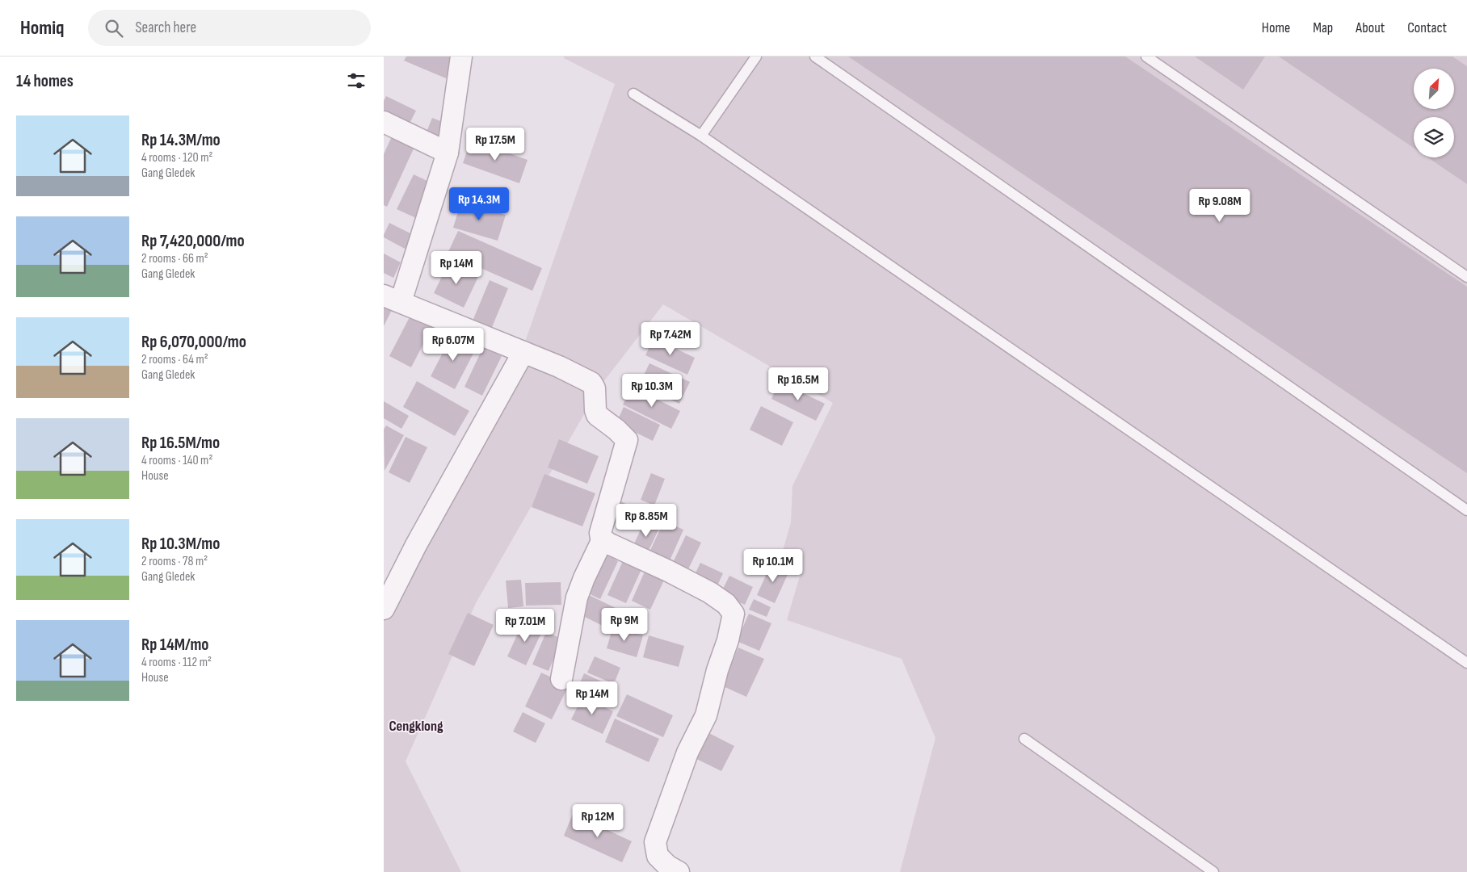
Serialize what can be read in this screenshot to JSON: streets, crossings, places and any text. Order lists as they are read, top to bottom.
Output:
{
  "districts": ["Cengklong"],
  "north": "top right",
  "page": {
    "header": "Homiq",
    "search": "Search here",
    "nav": [
      "Home",
      "Map",
      "About",
      "Contact"
    ],
    "heading": "14 homes",
    "list": [
      {
        "name": "Rp 14.3M/mo",
        "note": "4 rooms · 120 m² · Gang Gledek"
      },
      {
        "name": "Rp 7,420,000/mo",
        "note": "2 rooms · 66 m² · Gang Gledek"
      },
      {
        "name": "Rp 6,070,000/mo",
        "note": "2 rooms · 64 m² · Gang Gledek"
      },
      {
        "name": "Rp 16.5M/mo",
        "note": "4 rooms · 140 m² · House"
      },
      {
        "name": "Rp 10.3M/mo",
        "note": "2 rooms · 78 m² · Gang Gledek"
      },
      {
        "name": "Rp 14M/mo",
        "note": "4 rooms · 112 m² · House"
      }
    ],
    "price": [
      "Rp 17.5M",
      "Rp 14.3M",
      "Rp 9.08M",
      "Rp 14M",
      "Rp 7.42M",
      "Rp 6.07M",
      "Rp 16.5M",
      "Rp 10.3M",
      "Rp 8.85M",
      "Rp 10.1M",
      "Rp 9M",
      "Rp 7.01M",
      "Rp 14M",
      "Rp 12M"
    ]
  }
}
